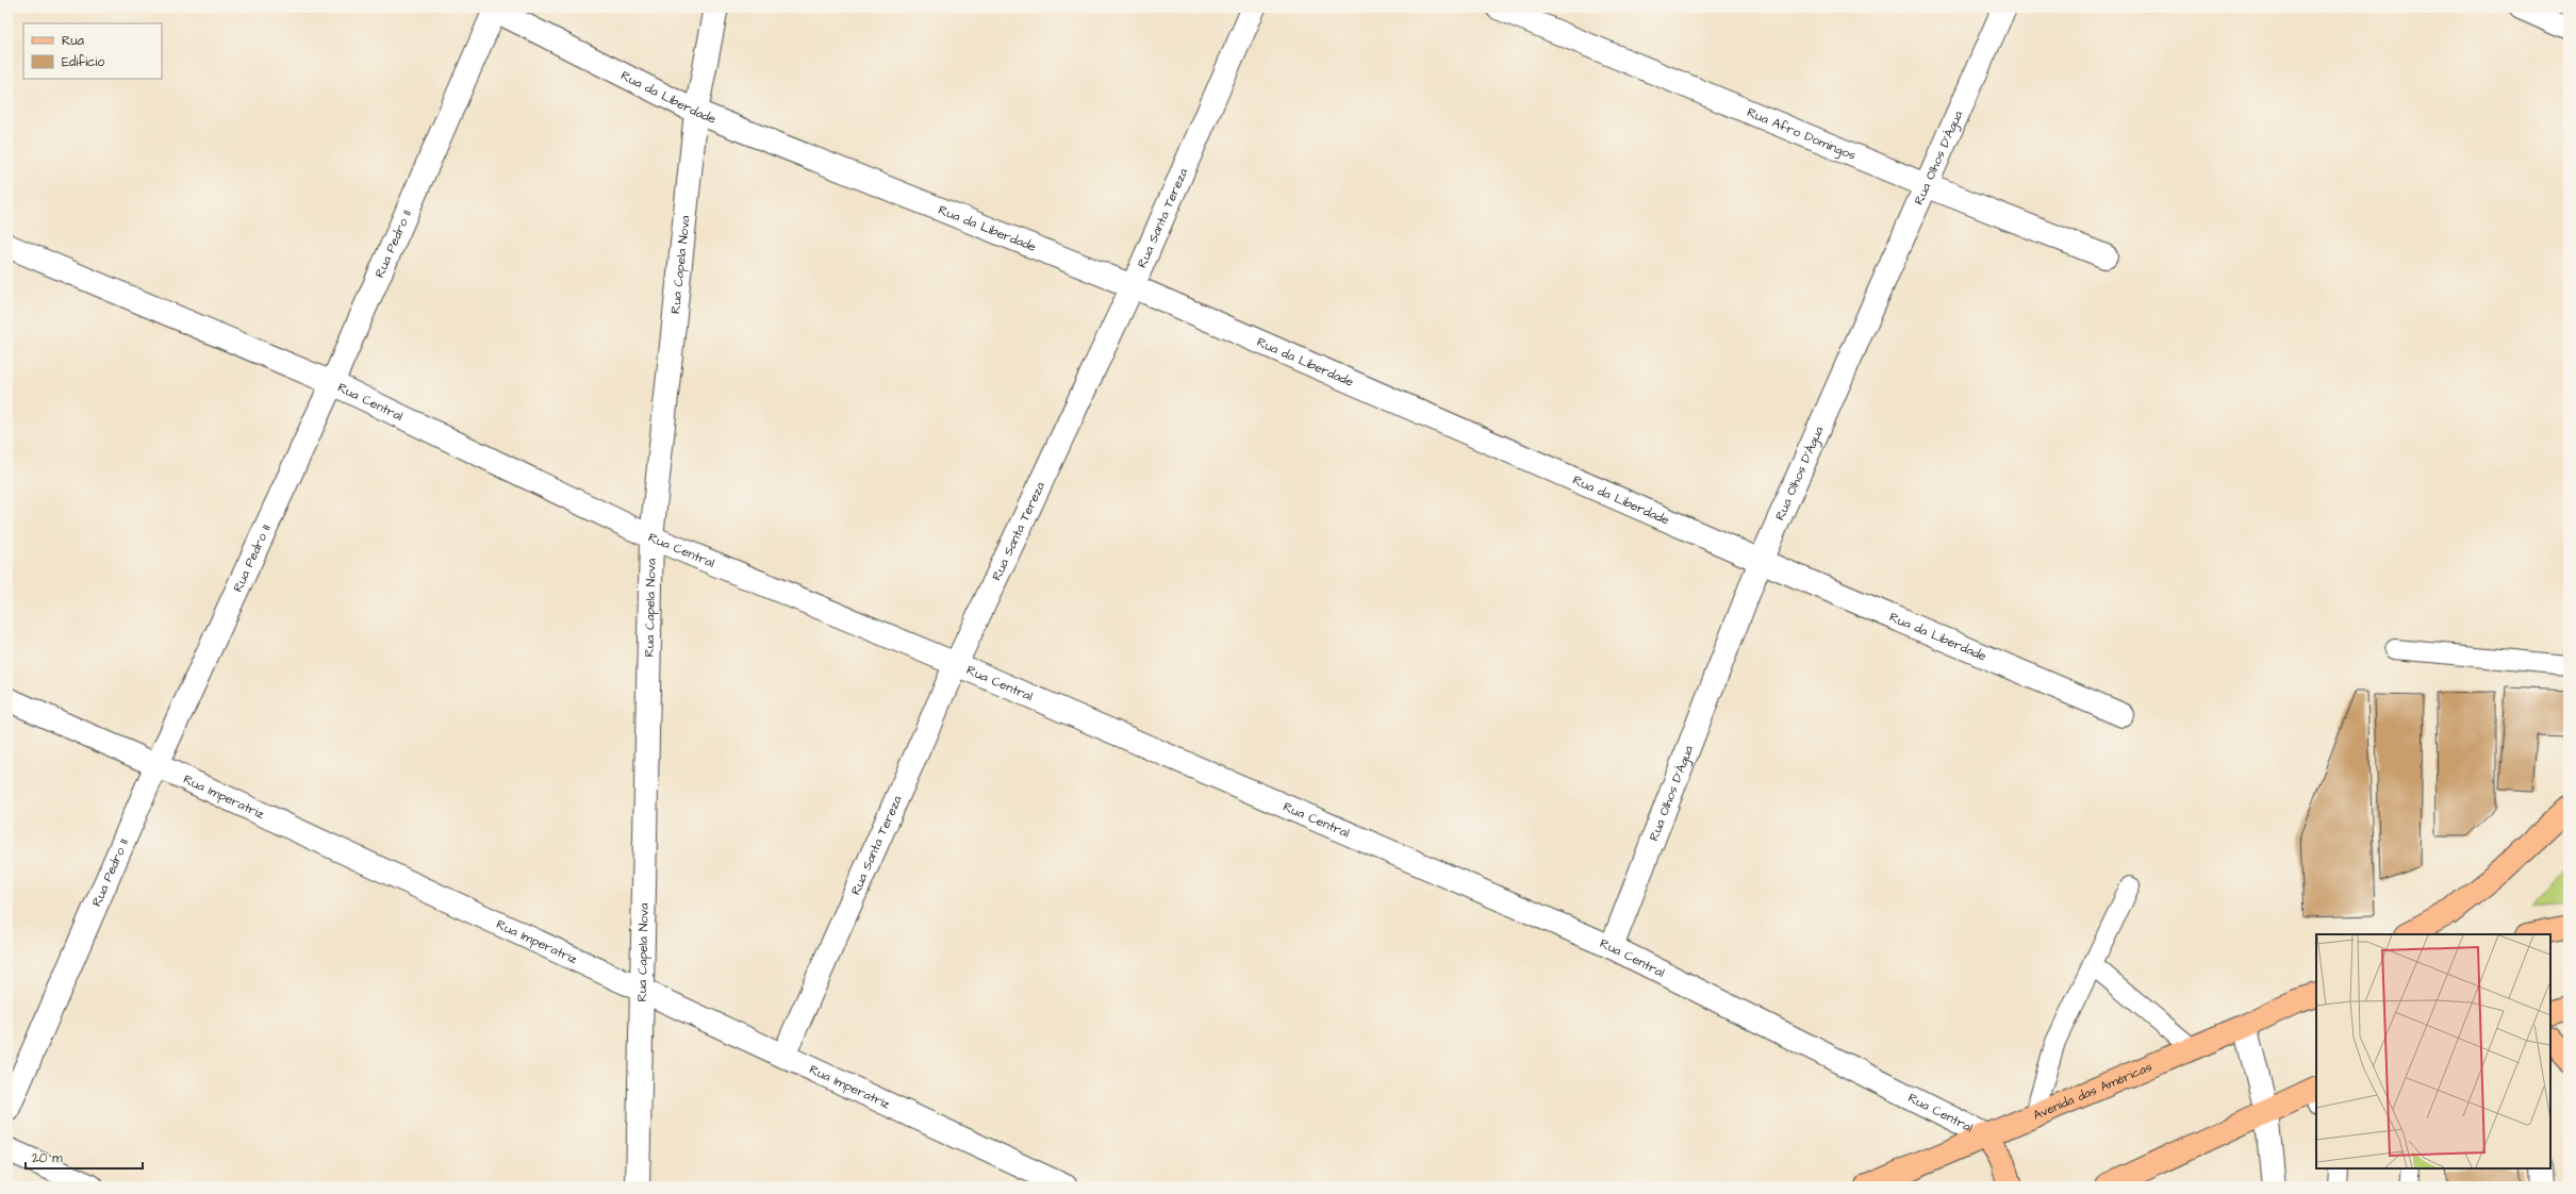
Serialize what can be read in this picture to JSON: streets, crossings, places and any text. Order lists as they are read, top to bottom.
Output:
{
  "streets": {
    "main road": ["Avenida das Américas"],
    "street": [
      "Rua da Liberdade",
      "Rua Afro Domingos",
      "Rua Olhos D'Água",
      "Rua Santa Tereza",
      "Rua Pedro II",
      "Rua Capela Nova",
      "Rua Central",
      "Rua Imperatriz"
    ]
  },
  "crossings": [
    ["Rua da Liberdade", "Rua Olhos D'Água"],
    ["Rua da Liberdade", "Rua Santa Tereza"],
    ["Rua da Liberdade", "Rua Pedro II"],
    ["Rua da Liberdade", "Rua Capela Nova"],
    ["Rua Afro Domingos", "Rua Olhos D'Água"],
    ["Rua Olhos D'Água", "Rua Central"],
    ["Rua Santa Tereza", "Rua Central"],
    ["Rua Santa Tereza", "Rua Imperatriz"],
    ["Rua Pedro II", "Rua Central"],
    ["Rua Pedro II", "Rua Imperatriz"],
    ["Rua Capela Nova", "Rua Central"],
    ["Rua Capela Nova", "Rua Imperatriz"],
    ["Rua Central", "Avenida das Américas"]
  ],
  "legend": ["Rua", "Edifício"],
  "scale_bar": "20 m"
}
